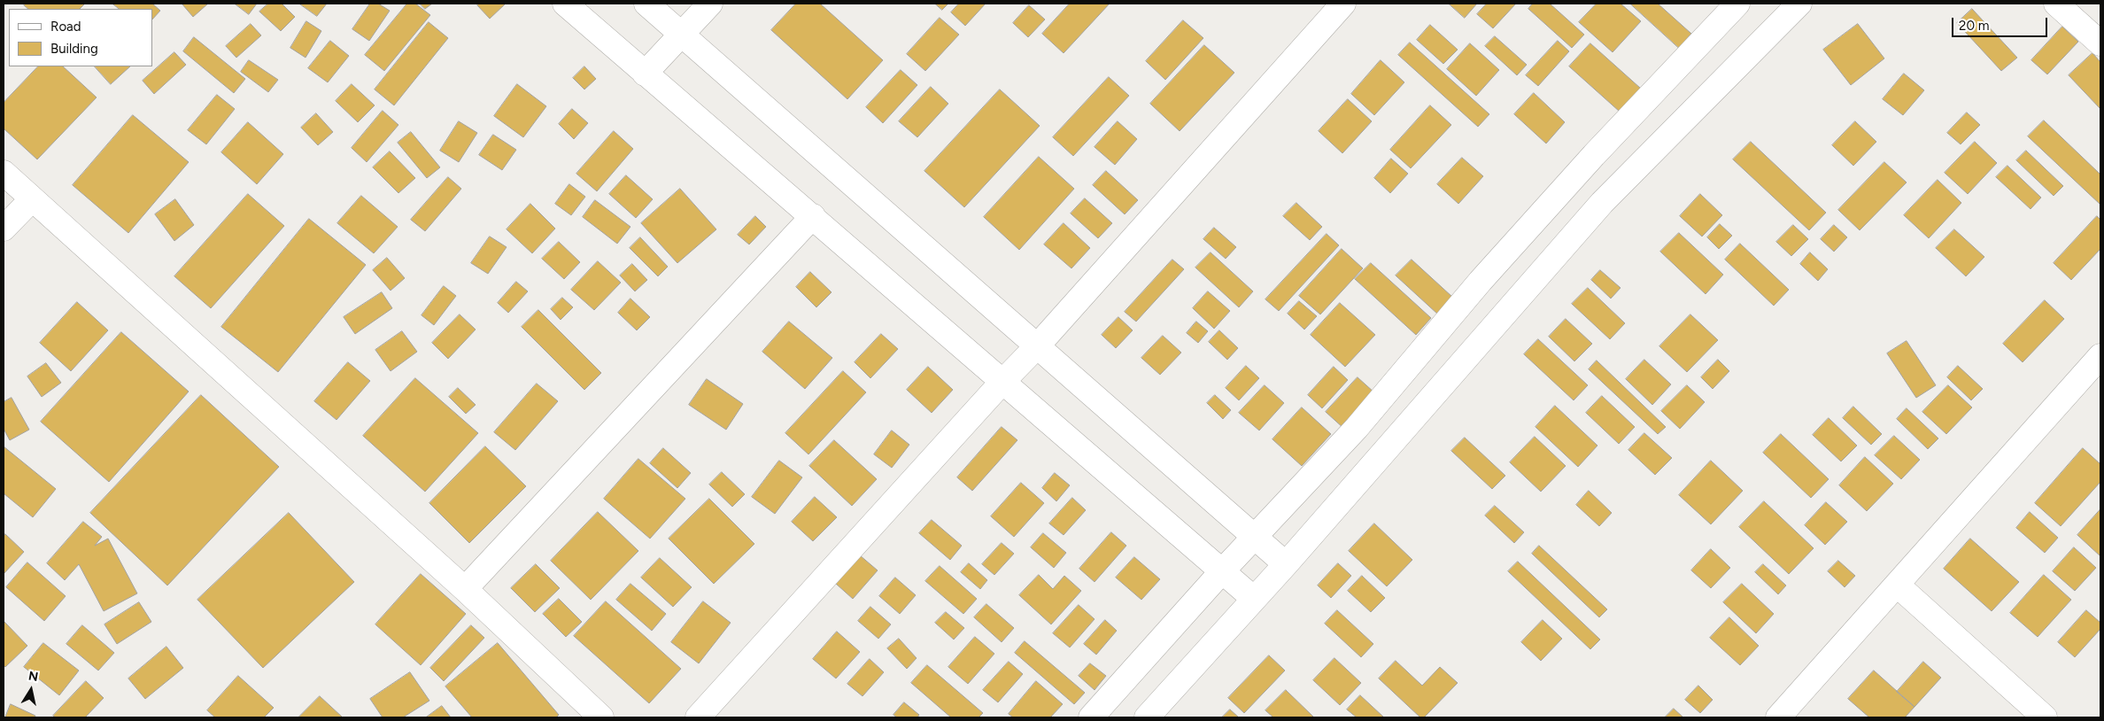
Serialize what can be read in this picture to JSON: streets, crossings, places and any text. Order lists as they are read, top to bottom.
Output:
{
  "legend": ["Road", "Building"],
  "scale_bar": "20 m",
  "north": "top"
}
